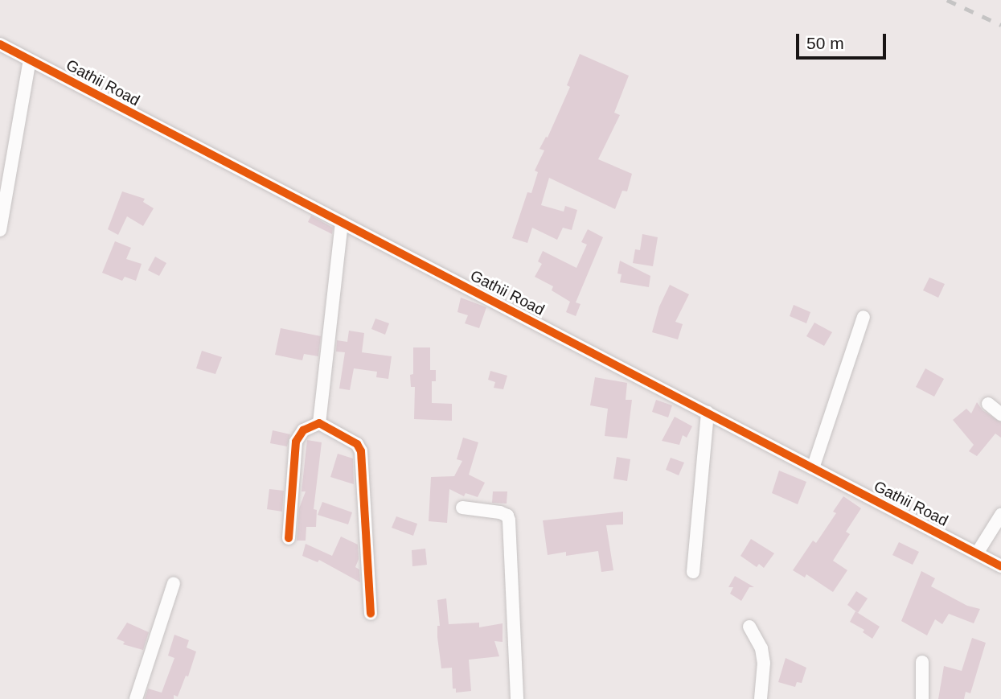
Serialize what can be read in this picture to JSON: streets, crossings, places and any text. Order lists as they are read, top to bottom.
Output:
{
  "streets": {
    "street": ["Gathii Road"]
  },
  "scale_bar": "50 m"
}
